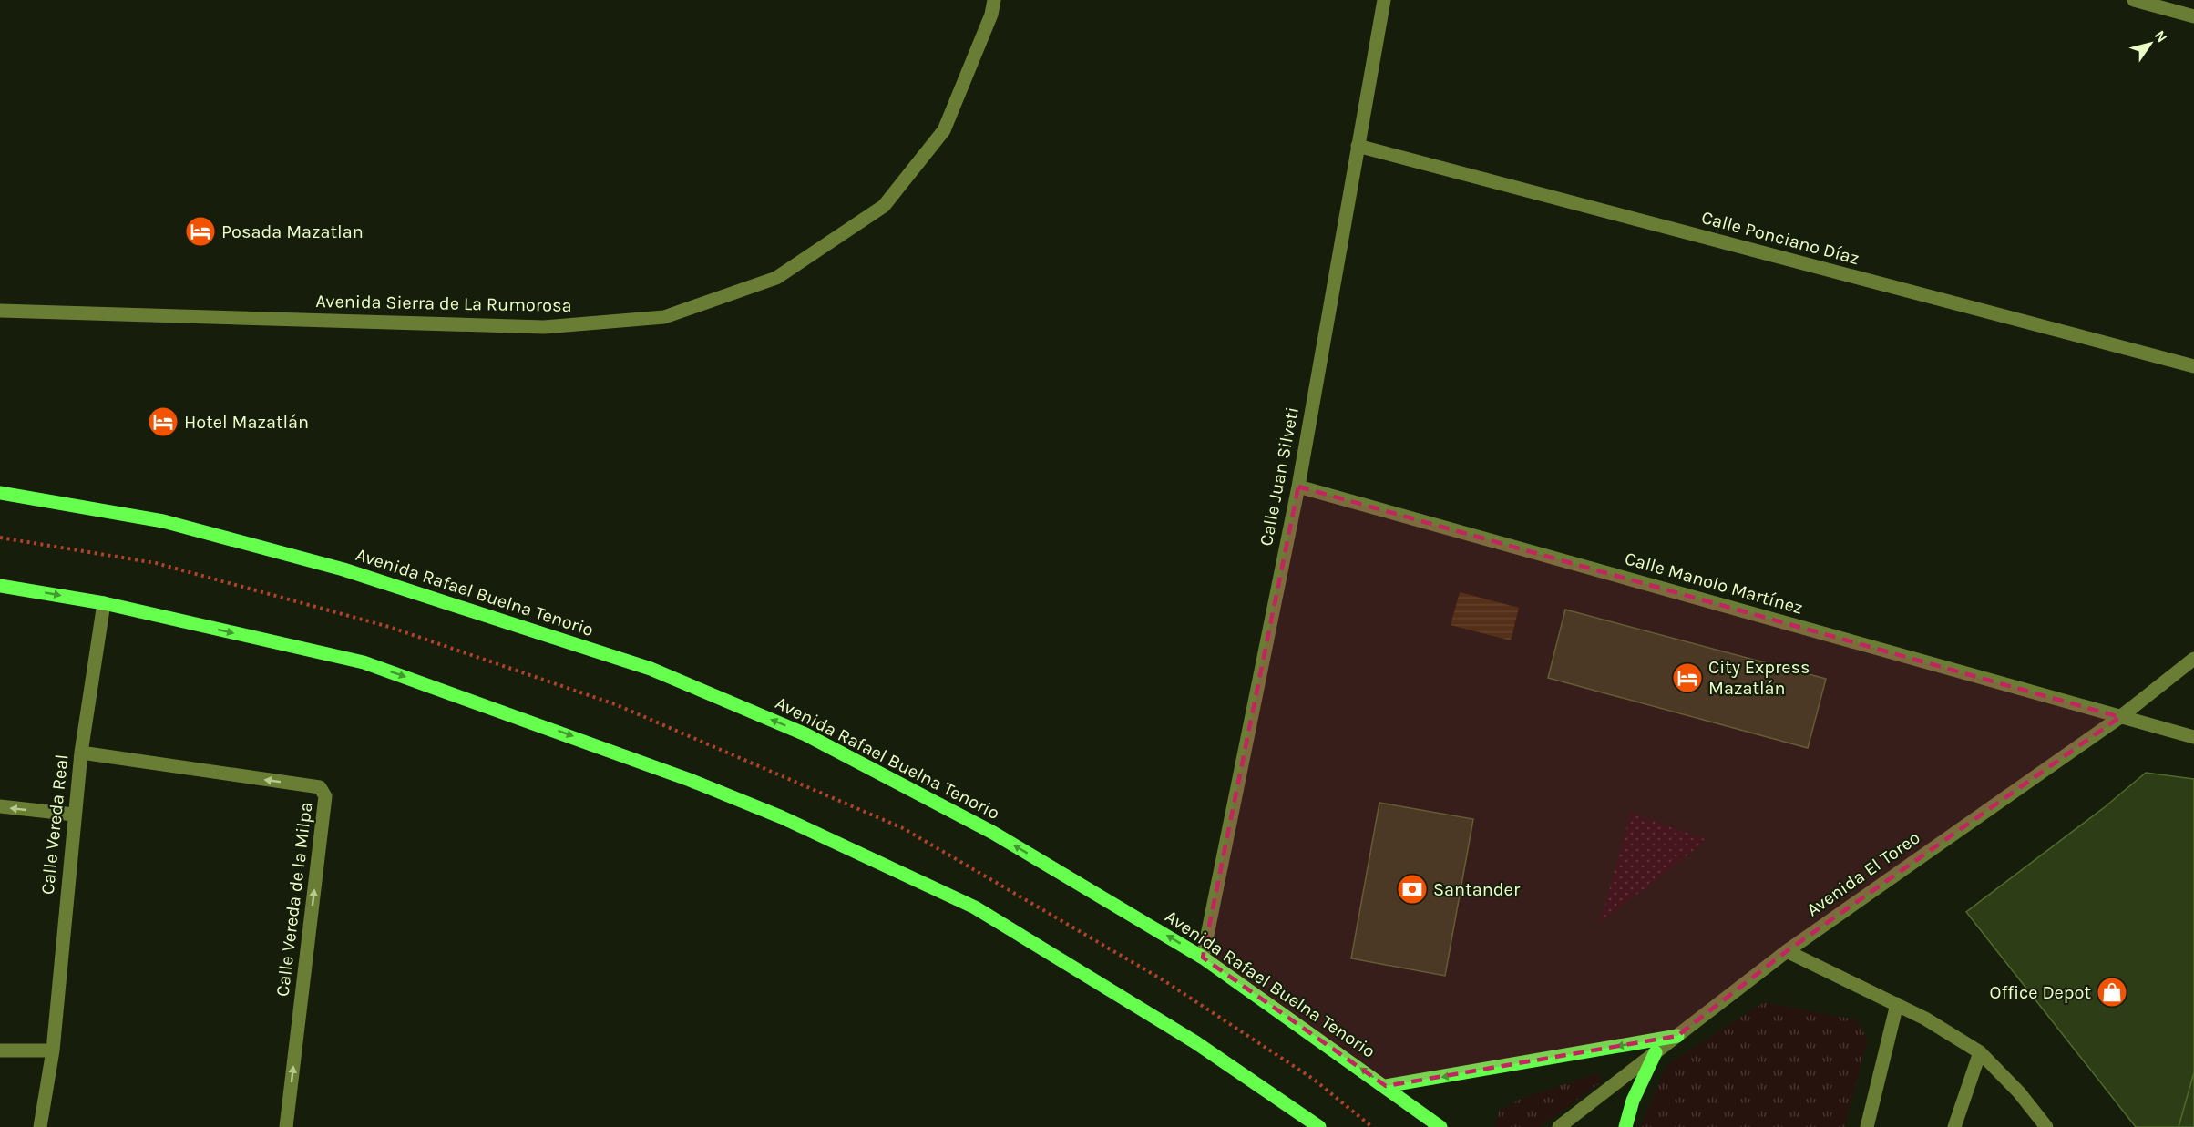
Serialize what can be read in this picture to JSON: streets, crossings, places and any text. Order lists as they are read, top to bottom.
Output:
{
  "streets": {
    "main road": ["Avenida Rafael Buelna Tenorio"],
    "street": [
      "Calle Ponciano Díaz",
      "Avenida Sierra de La Rumorosa",
      "Calle Juan Silveti",
      "Calle Manolo Martínez",
      "Calle Vereda Real",
      "Avenida El Toreo",
      "Calle Vereda de la Milpa"
    ]
  },
  "crossings": [
    ["Calle Ponciano Díaz", "Calle Juan Silveti"],
    ["Calle Juan Silveti", "Calle Manolo Martínez"],
    ["Calle Juan Silveti", "Avenida Rafael Buelna Tenorio"],
    ["Calle Manolo Martínez", "Avenida El Toreo"],
    ["Calle Vereda Real", "Calle Vereda de la Milpa"]
  ],
  "places": {
    "hotel": ["Posada Mazatlan", "Hotel Mazatlán", "City Express Mazatlán"],
    "bank": ["Santander"],
    "shop": ["Office Depot"]
  },
  "north": "top right"
}
